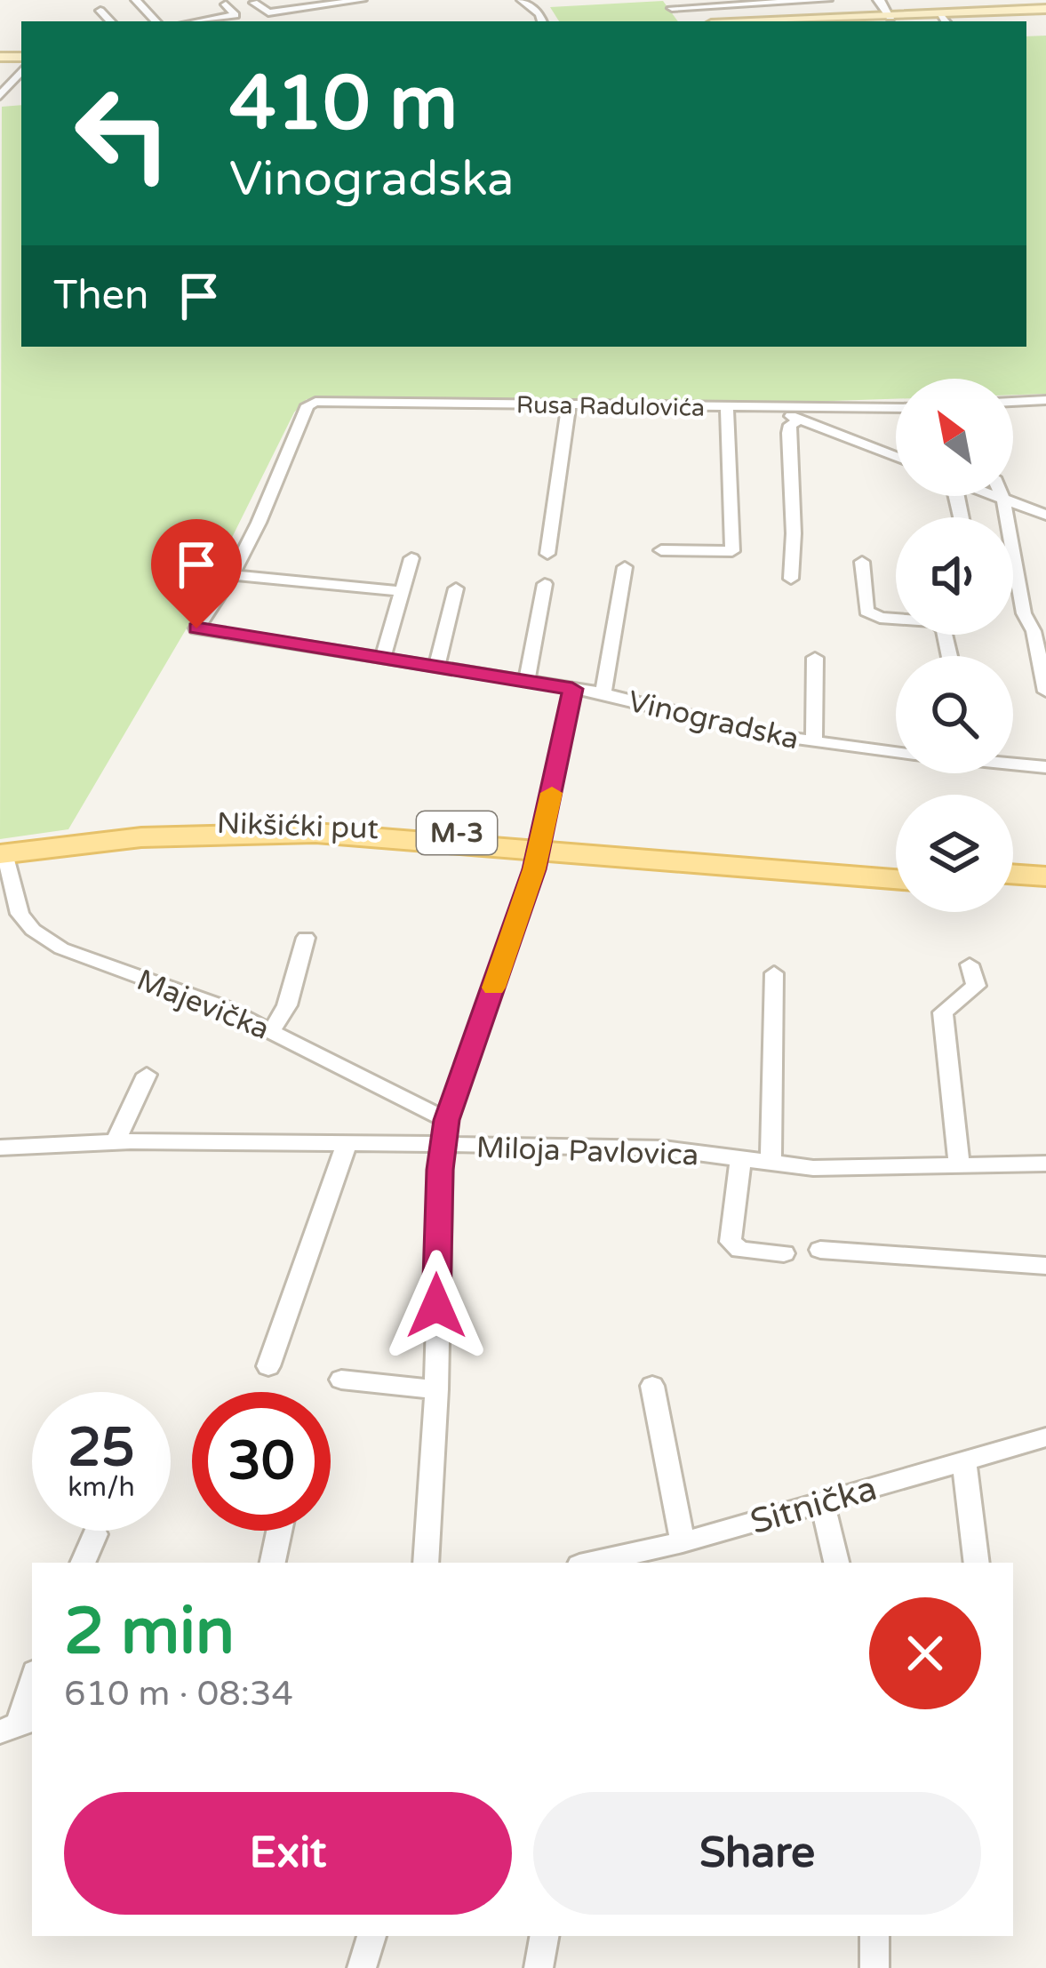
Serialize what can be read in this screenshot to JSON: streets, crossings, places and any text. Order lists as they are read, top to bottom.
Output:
{
  "streets": {
    "street": [
      "Rusa Radulovića",
      "Vinogradska",
      "Majevička",
      "Miloja Pavlovica",
      "Sitnička"
    ]
  },
  "crossings": [
    ["Rusa Radulovića", "Vinogradska"]
  ],
  "north": "top left",
  "page": {
    "turn": ["410 m", "Vinogradska"],
    "then": "Then",
    "speed": "25 km/h",
    "limit": "30",
    "heading": ["2 min", "610 m · 08:34"],
    "buttons": ["Exit", "Share"]
  }
}
